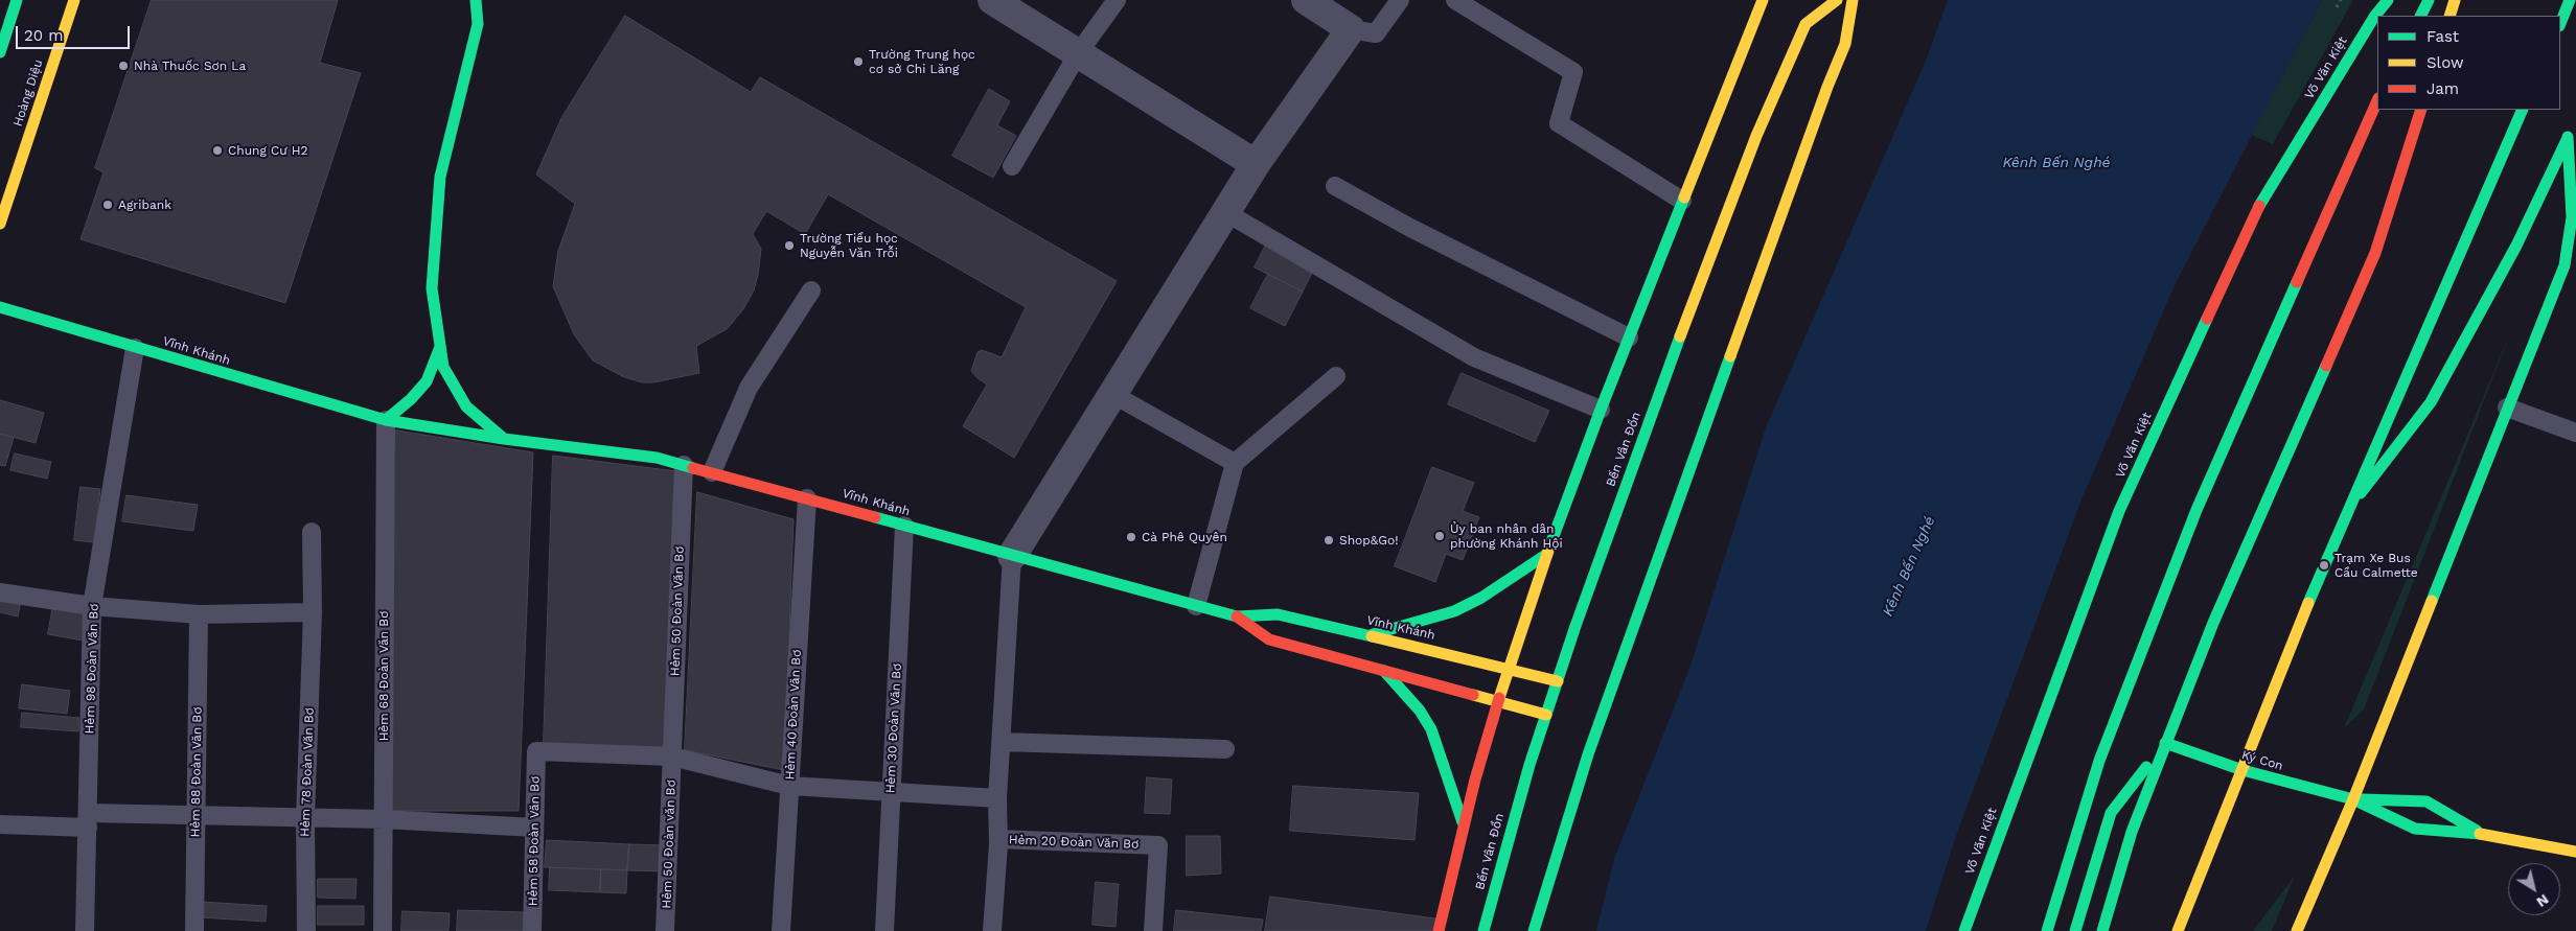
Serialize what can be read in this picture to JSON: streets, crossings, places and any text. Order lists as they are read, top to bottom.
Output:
{
  "streets": {
    "main road": [
      "Võ Văn Kiệt",
      "Hoàng Diệu",
      "Vĩnh Khánh",
      "Bến Vân Đồn",
      "Ký Con"
    ],
    "lane": [
      "Hẻm 50 Đoàn Văn Bơ",
      "Hẻm 98 Đoàn Văn Bơ",
      "Hẻm 68 Đoàn Văn Bơ",
      "Hẻm 40 Đoàn Văn Bơ",
      "Hẻm 30 Đoàn Văn Bơ",
      "Hẻm 88 Đoàn Văn Bơ",
      "Hẻm 78 Đoàn Văn Bơ",
      "Hẻm 58 Đoàn Văn Bơ",
      "Hẻm 20 Đoàn Văn Bơ",
      "Hẻm 50 Đoàn văn Bơ"
    ]
  },
  "crossings": [
    ["Vĩnh Khánh", "Bến Vân Đồn"],
    ["Vĩnh Khánh", "Hẻm 50 Đoàn Văn Bơ"],
    ["Vĩnh Khánh", "Hẻm 98 Đoàn Văn Bơ"],
    ["Vĩnh Khánh", "Hẻm 68 Đoàn Văn Bơ"],
    ["Vĩnh Khánh", "Hẻm 40 Đoàn Văn Bơ"],
    ["Vĩnh Khánh", "Hẻm 30 Đoàn Văn Bơ"],
    ["Vĩnh Khánh", "Hẻm 20 Đoàn Văn Bơ"],
    ["Hẻm 50 Đoàn Văn Bơ", "Hẻm 58 Đoàn Văn Bơ"],
    ["Hẻm 50 Đoàn Văn Bơ", "Hẻm 50 Đoàn văn Bơ"],
    ["Hẻm 58 Đoàn Văn Bơ", "Hẻm 50 Đoàn văn Bơ"]
  ],
  "water": ["Kênh Bến Nghé"],
  "places": [
    "Trường Trung học cơ sở Chi Lăng",
    "Nhà Thuốc Sơn La",
    "Chung Cư H2",
    "Agribank",
    "Trường Tiểu học Nguyễn Văn Trỗi",
    "Ủy ban nhân dân phường Khánh Hội",
    "Cà Phê Quyên",
    "Shop&Go!",
    "Trạm Xe Bus Cầu Calmette"
  ],
  "legend": ["Fast", "Slow", "Jam"],
  "scale_bar": "20 m",
  "north": "bottom right"
}
